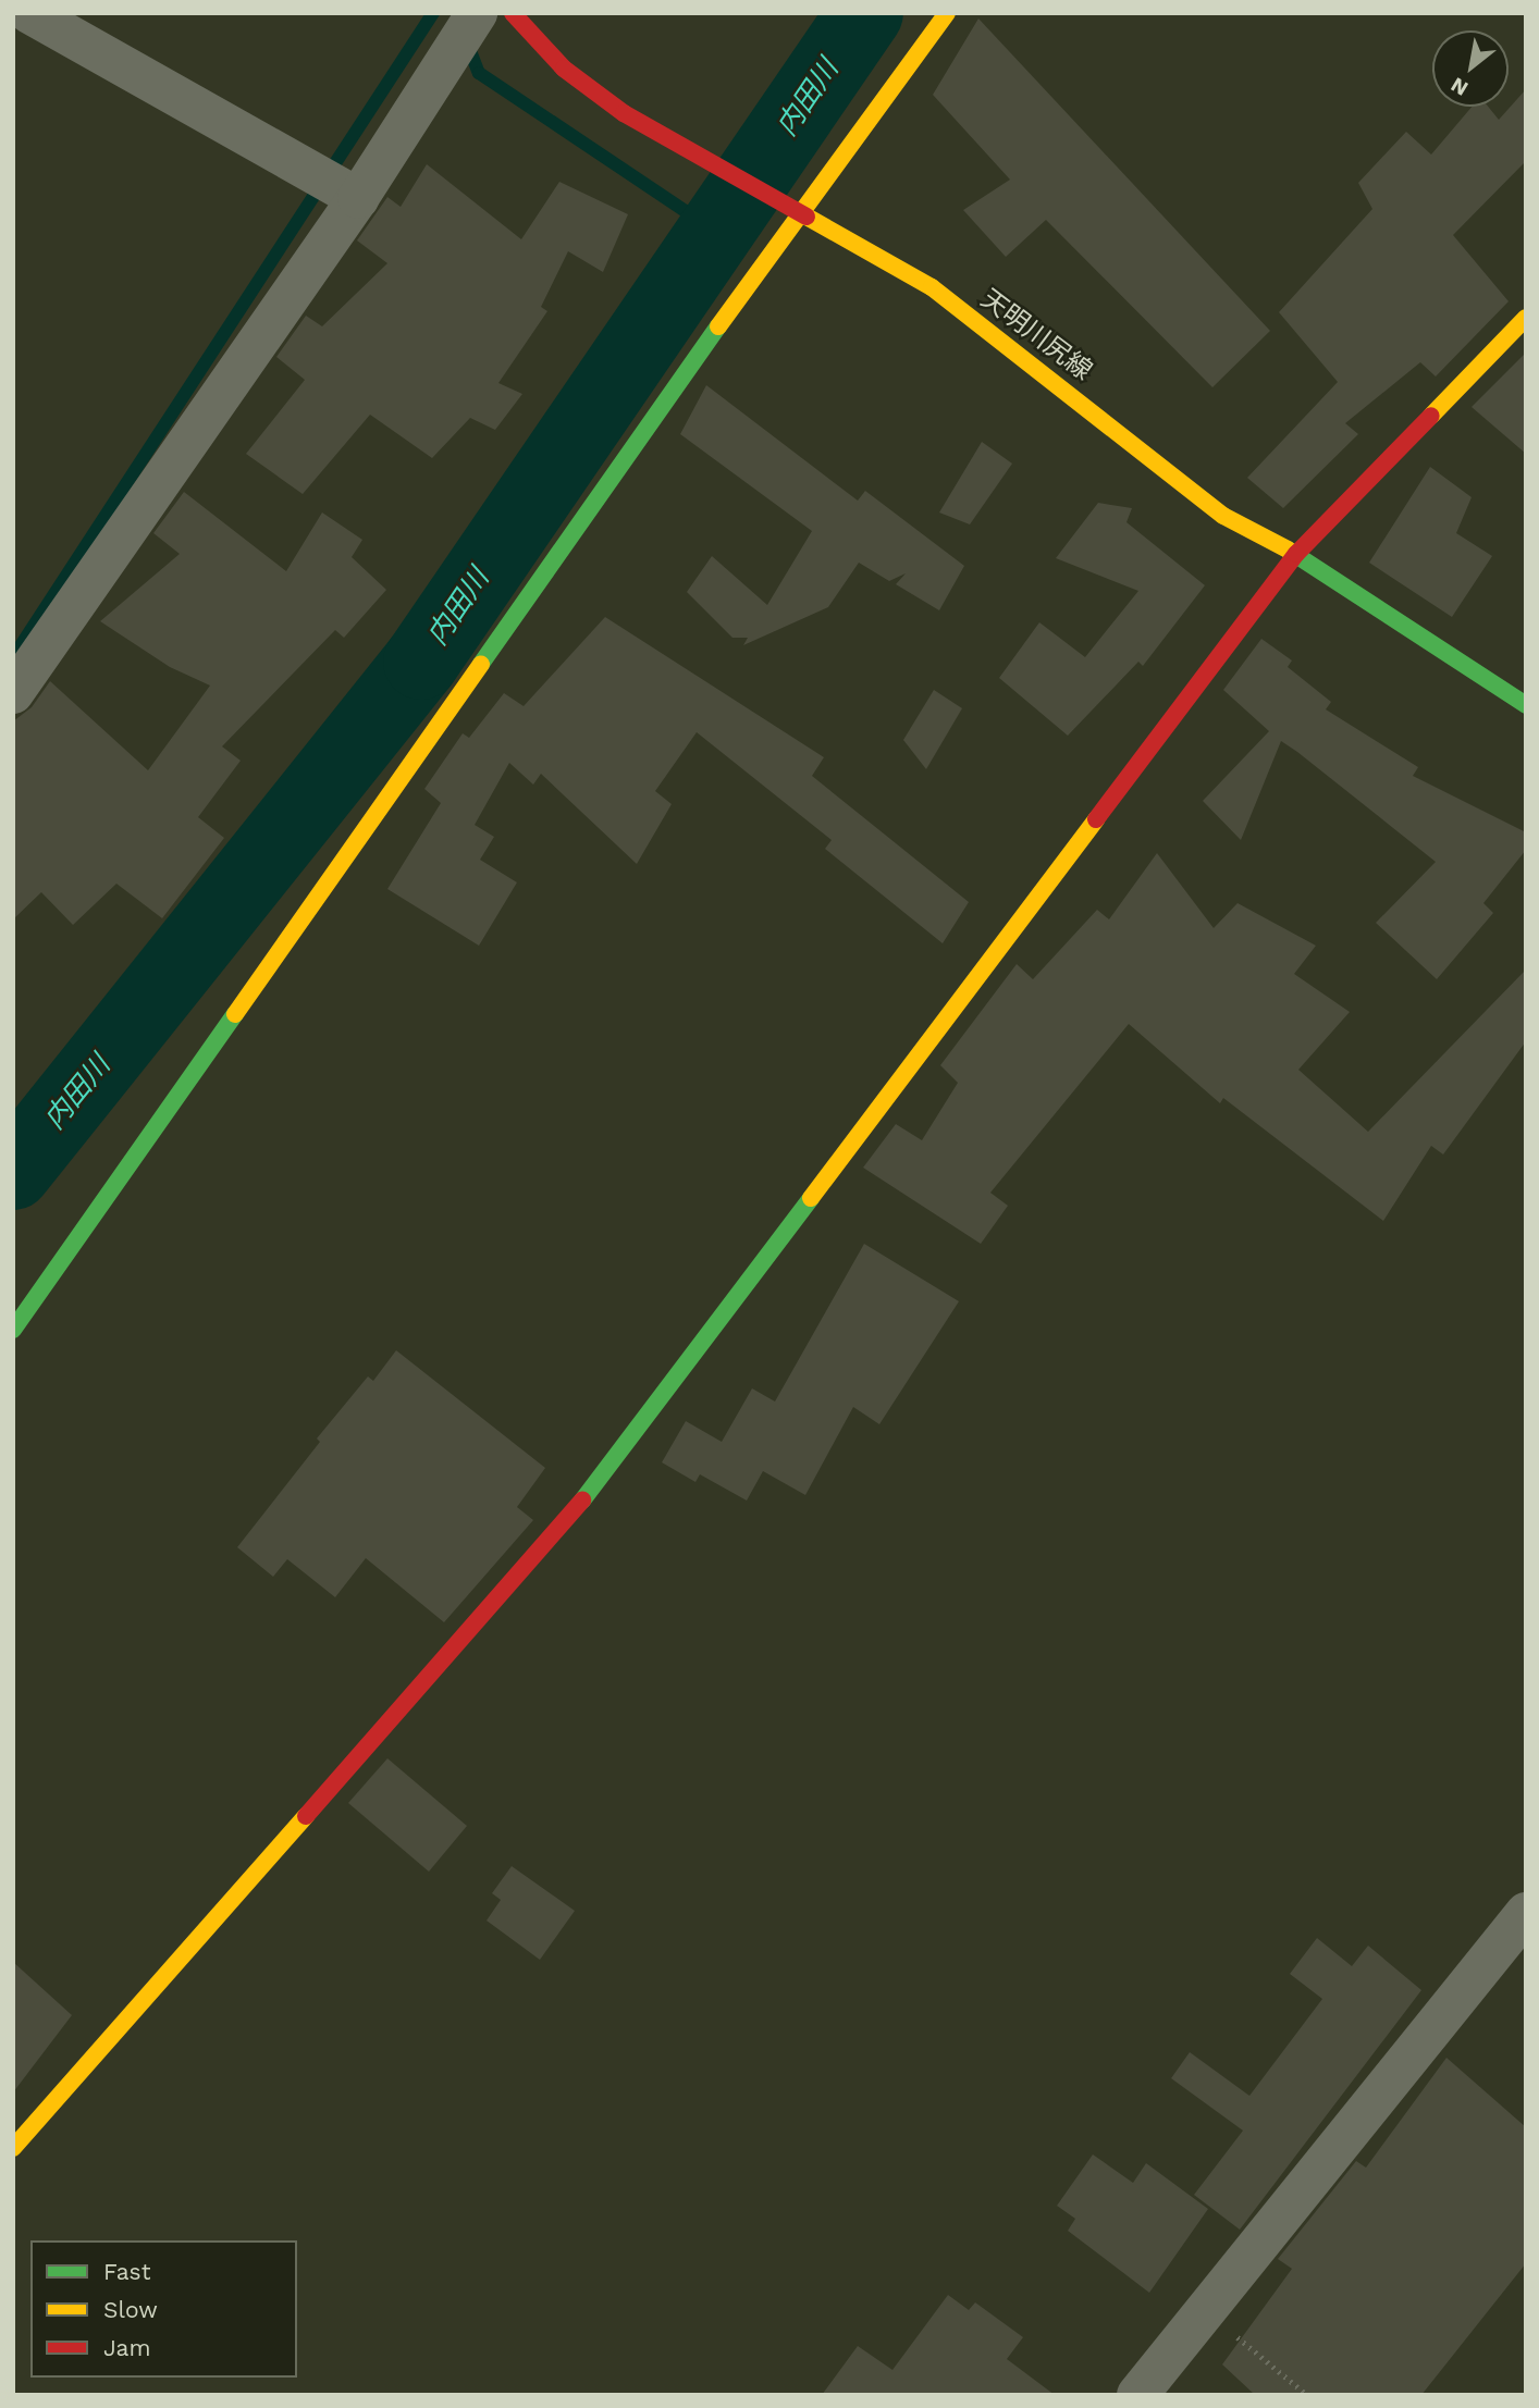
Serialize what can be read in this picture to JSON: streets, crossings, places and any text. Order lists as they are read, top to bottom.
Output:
{
  "streets": {
    "street": ["天明川尻線"]
  },
  "water": ["内田川"],
  "legend": ["Fast", "Slow", "Jam"],
  "north": "bottom left"
}
